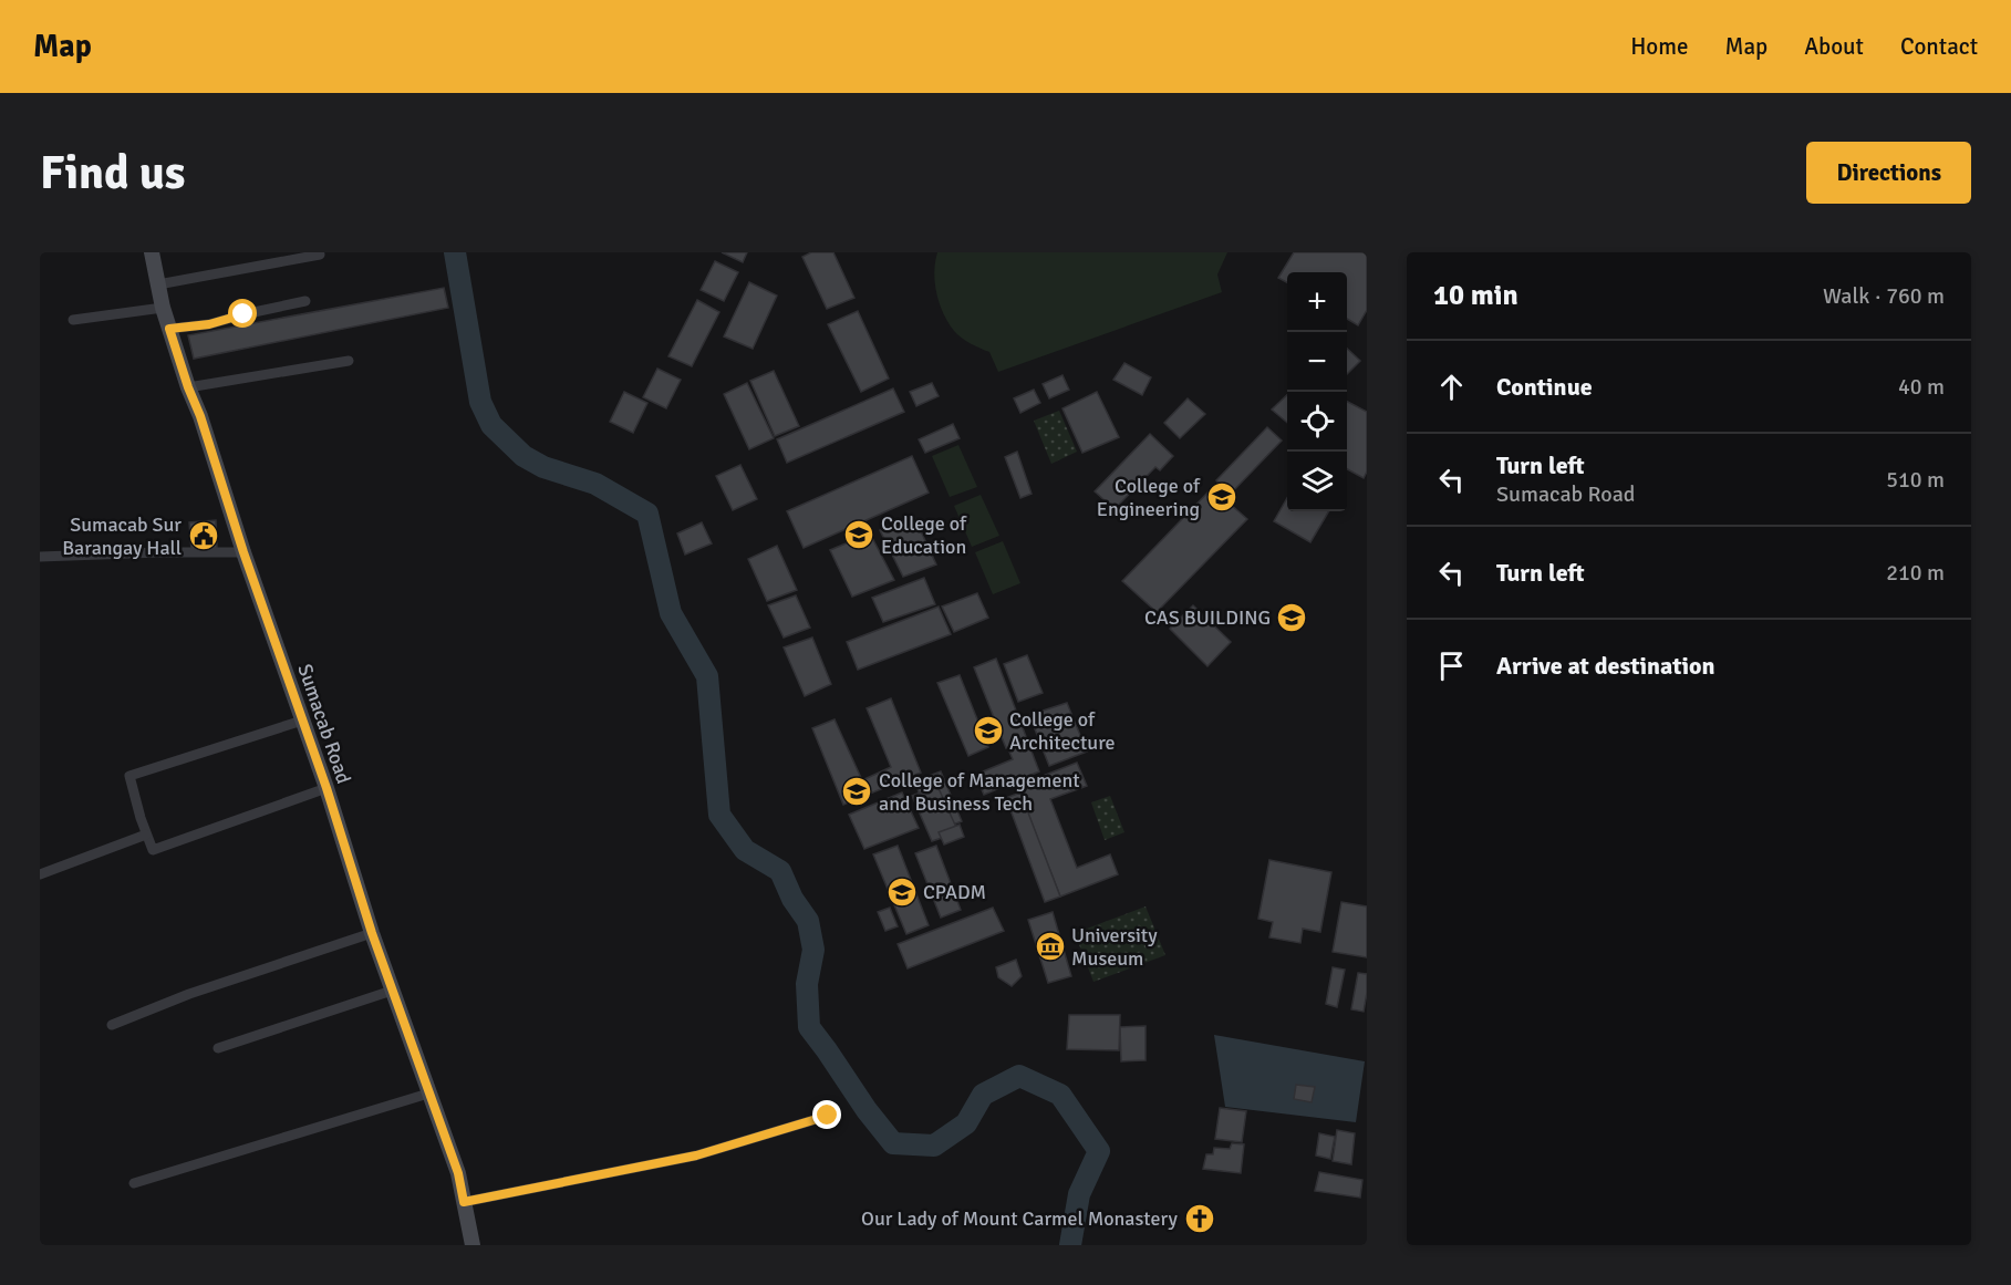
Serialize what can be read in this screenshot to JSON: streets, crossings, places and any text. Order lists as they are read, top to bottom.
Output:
{
  "streets": {
    "main road": ["Sumacab Road"]
  },
  "places": {
    "school or university": [
      "College of Engineering",
      "College of Education",
      "CAS BUILDING",
      "College of Architecture",
      "College of Management and Business Tech",
      "CPADM"
    ],
    "public building": ["Sumacab Sur Barangay Hall"],
    "museum": ["University Museum"],
    "church": ["Our Lady of Mount Carmel Monastery"]
  },
  "page": {
    "header": "Map",
    "nav": [
      "Home",
      "Map",
      "About",
      "Contact"
    ],
    "buttons": "Directions",
    "title": "Find us",
    "heading": ["10 min", "Walk · 760 m"],
    "map_buttons": ["+", "−"],
    "list": [
      ["Continue", "40 m"],
      ["Turn left", "Sumacab Road", "510 m"],
      ["Turn left", "210 m"],
      "Arrive at destination"
    ]
  }
}
